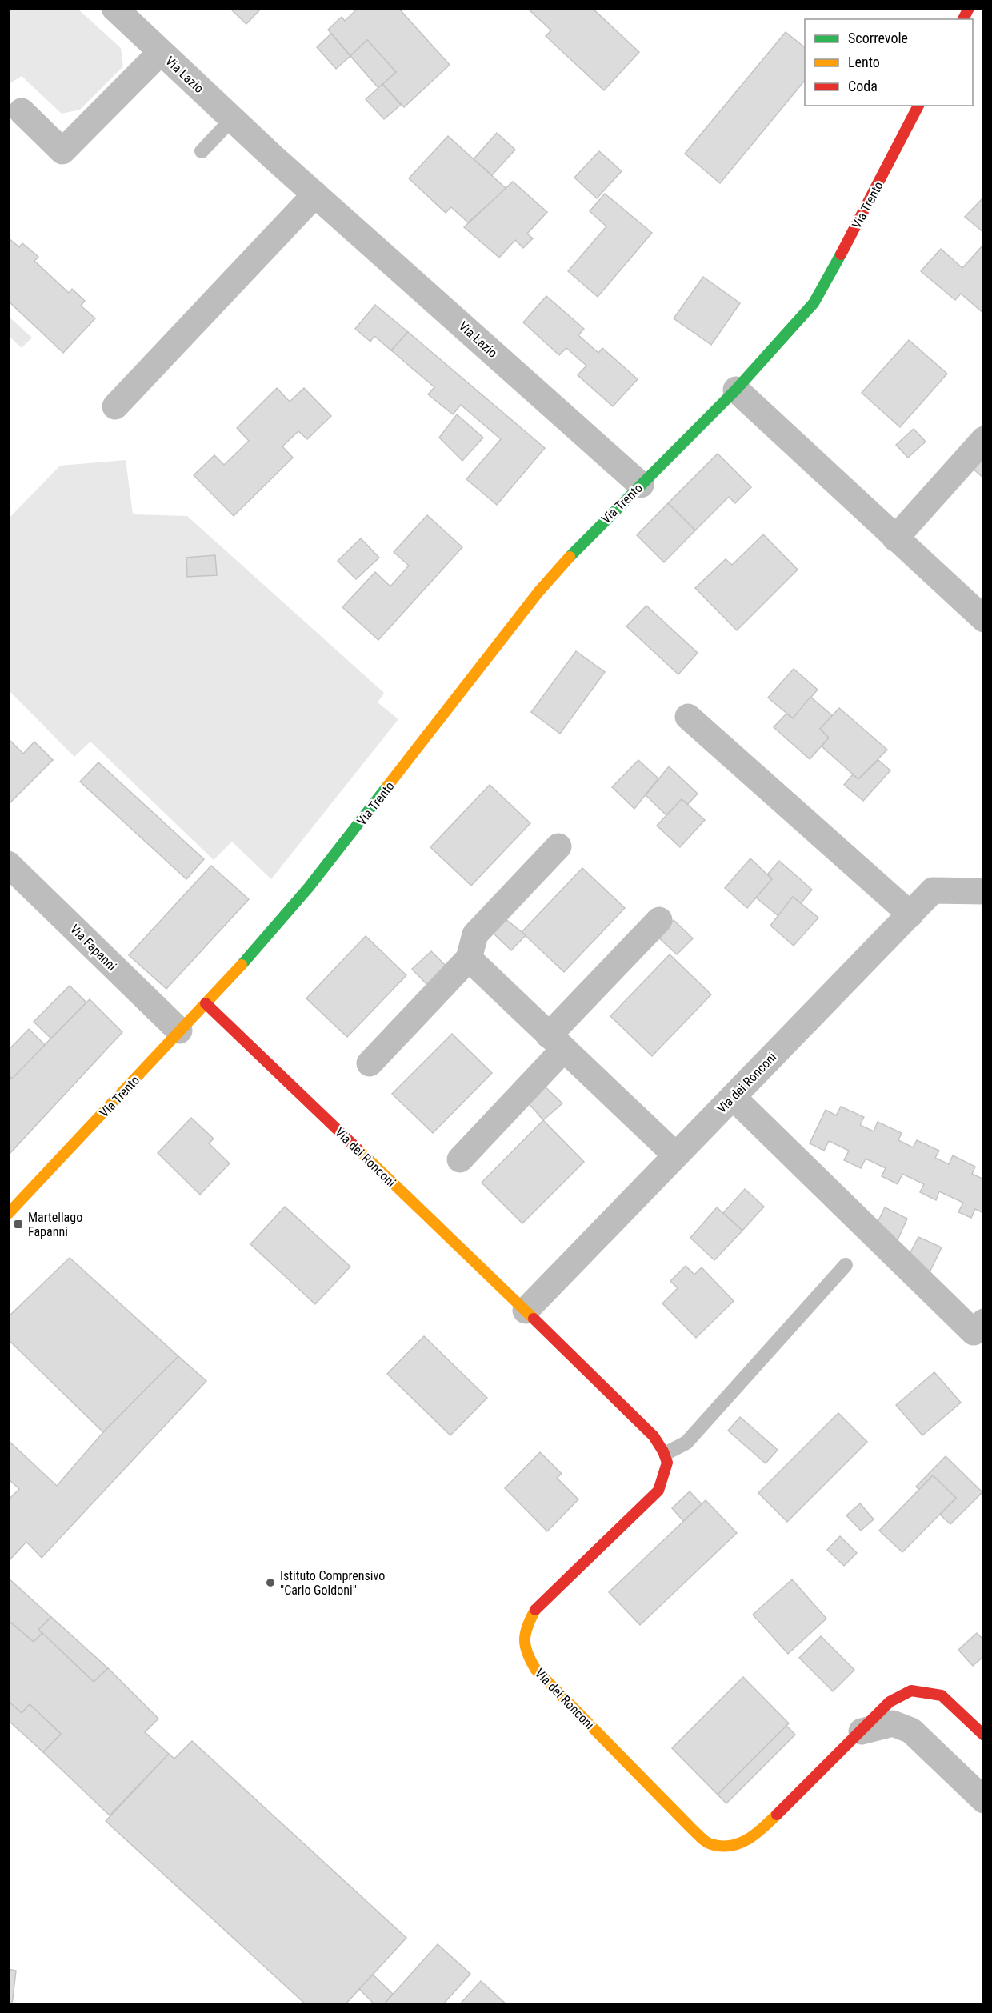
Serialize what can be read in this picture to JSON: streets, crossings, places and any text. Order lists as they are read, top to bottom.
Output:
{
  "streets": {
    "street": [
      "Via Lazio",
      "Via Trento",
      "Via Fapanni",
      "Via dei Ronconi"
    ]
  },
  "crossings": [
    ["Via Lazio", "Via Trento"],
    ["Via Trento", "Via Fapanni"],
    ["Via Trento", "Via dei Ronconi"]
  ],
  "places": {
    "transit": ["Martellago Fapanni"],
    "other": ["Istituto Comprensivo \"Carlo Goldoni\""]
  },
  "legend": ["Scorrevole", "Lento", "Coda"]
}
